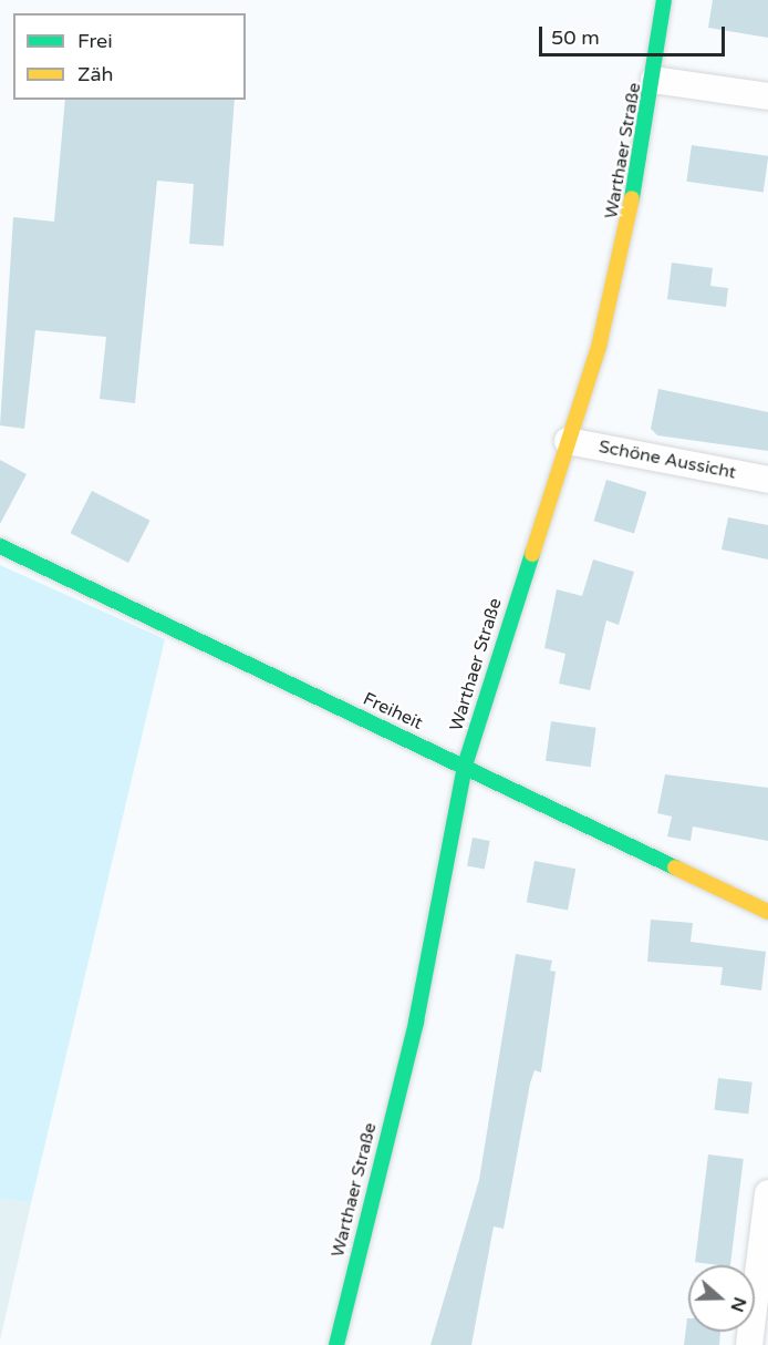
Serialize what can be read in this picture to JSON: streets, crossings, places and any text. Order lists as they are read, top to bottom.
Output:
{
  "streets": {
    "street": ["Warthaer Straße", "Schöne Aussicht", "Freiheit"]
  },
  "crossings": [
    ["Warthaer Straße", "Schöne Aussicht"],
    ["Warthaer Straße", "Freiheit"]
  ],
  "legend": ["Frei", "Zäh"],
  "scale_bar": "50 m",
  "north": "right"
}
